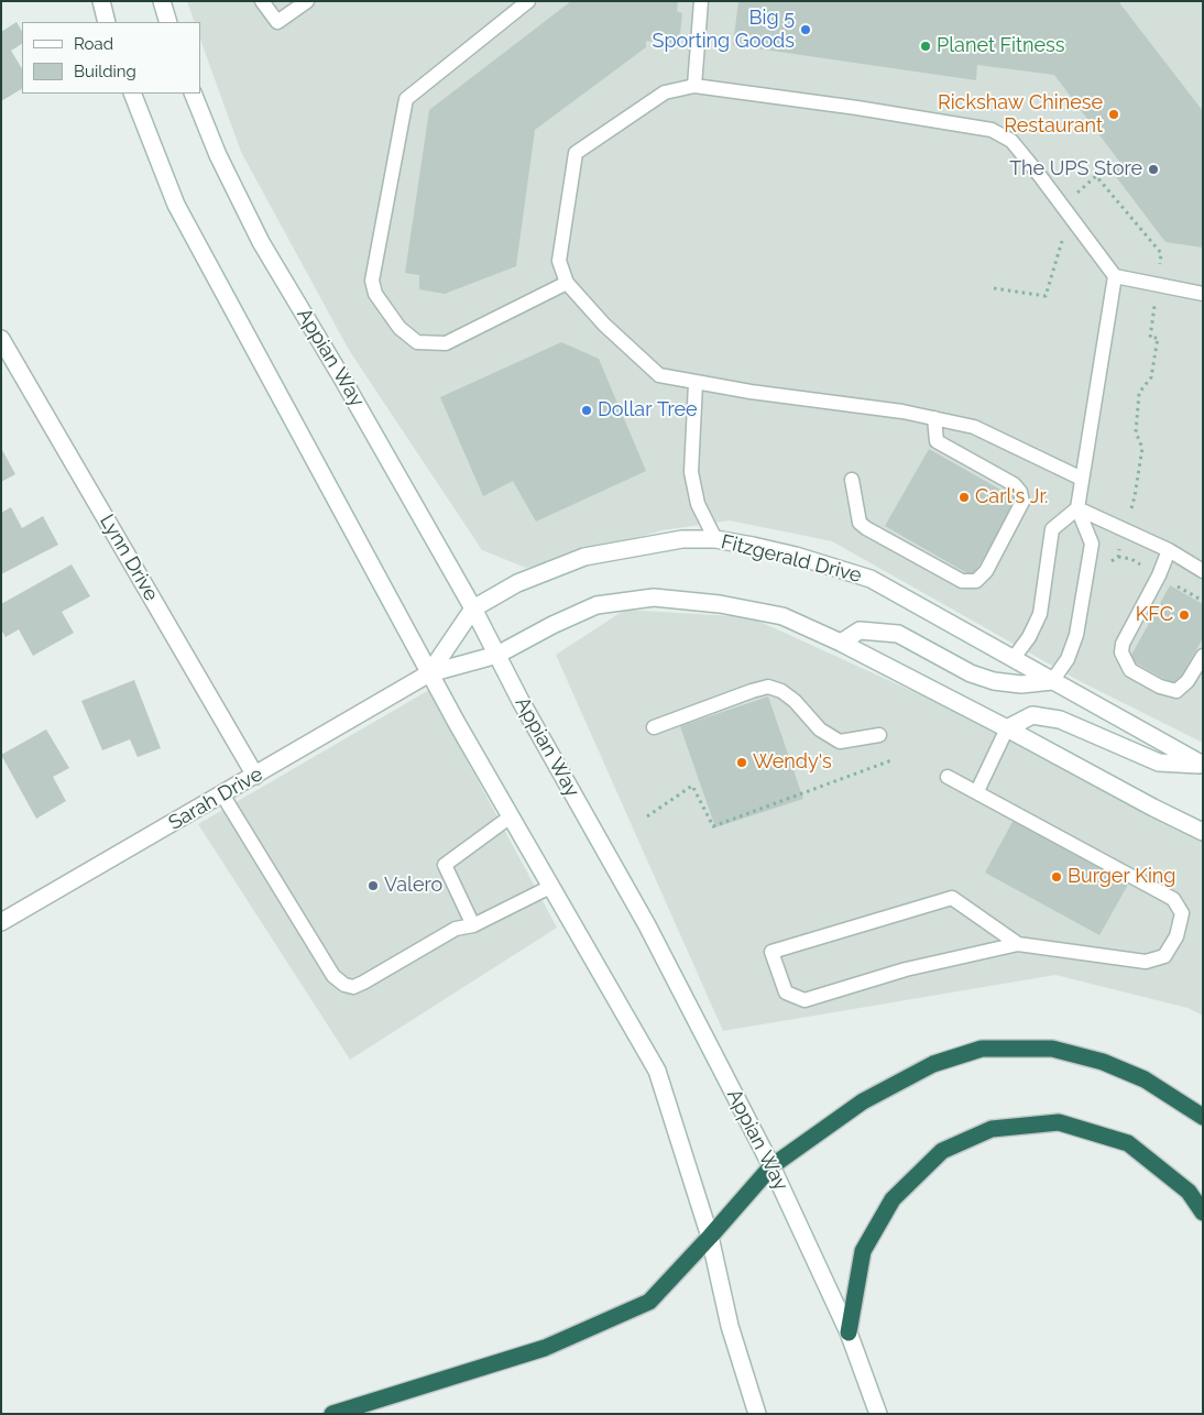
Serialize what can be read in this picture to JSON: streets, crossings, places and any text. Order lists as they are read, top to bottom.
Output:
{
  "streets": {
    "main road": [
      "Appian Way",
      "Lynn Drive",
      "Fitzgerald Drive",
      "Sarah Drive"
    ]
  },
  "crossings": [
    ["Appian Way", "Fitzgerald Drive"],
    ["Lynn Drive", "Sarah Drive"],
    ["Fitzgerald Drive", "Sarah Drive"]
  ],
  "places": [
    "Big 5 Sporting Goods",
    "Planet Fitness",
    "Rickshaw Chinese Restaurant",
    "The UPS Store",
    "Dollar Tree",
    "Carl's Jr.",
    "KFC",
    "Wendy's",
    "Burger King",
    "Valero"
  ],
  "legend": ["Road", "Building"]
}
